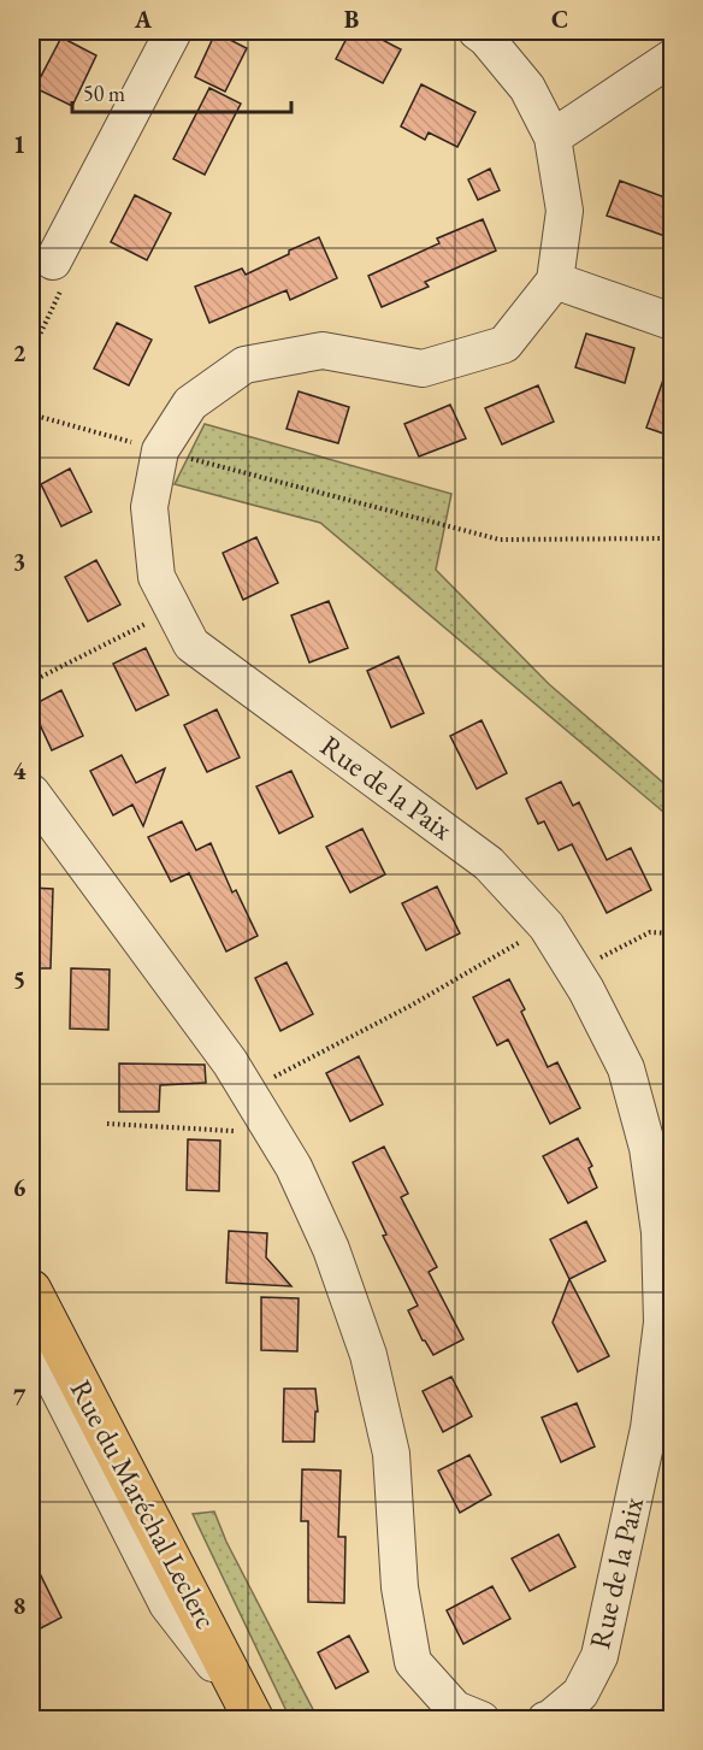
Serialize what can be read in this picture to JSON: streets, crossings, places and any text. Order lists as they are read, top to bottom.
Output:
{
  "streets": {
    "main road": ["Rue du Maréchal Leclerc"],
    "street": ["Rue de la Paix"]
  },
  "scale_bar": "50 m",
  "grid": {
    "columns": ["A", "B", "C"],
    "rows": [
      "1",
      "2",
      "3",
      "4",
      "5",
      "6",
      "7",
      "8"
    ]
  }
}
